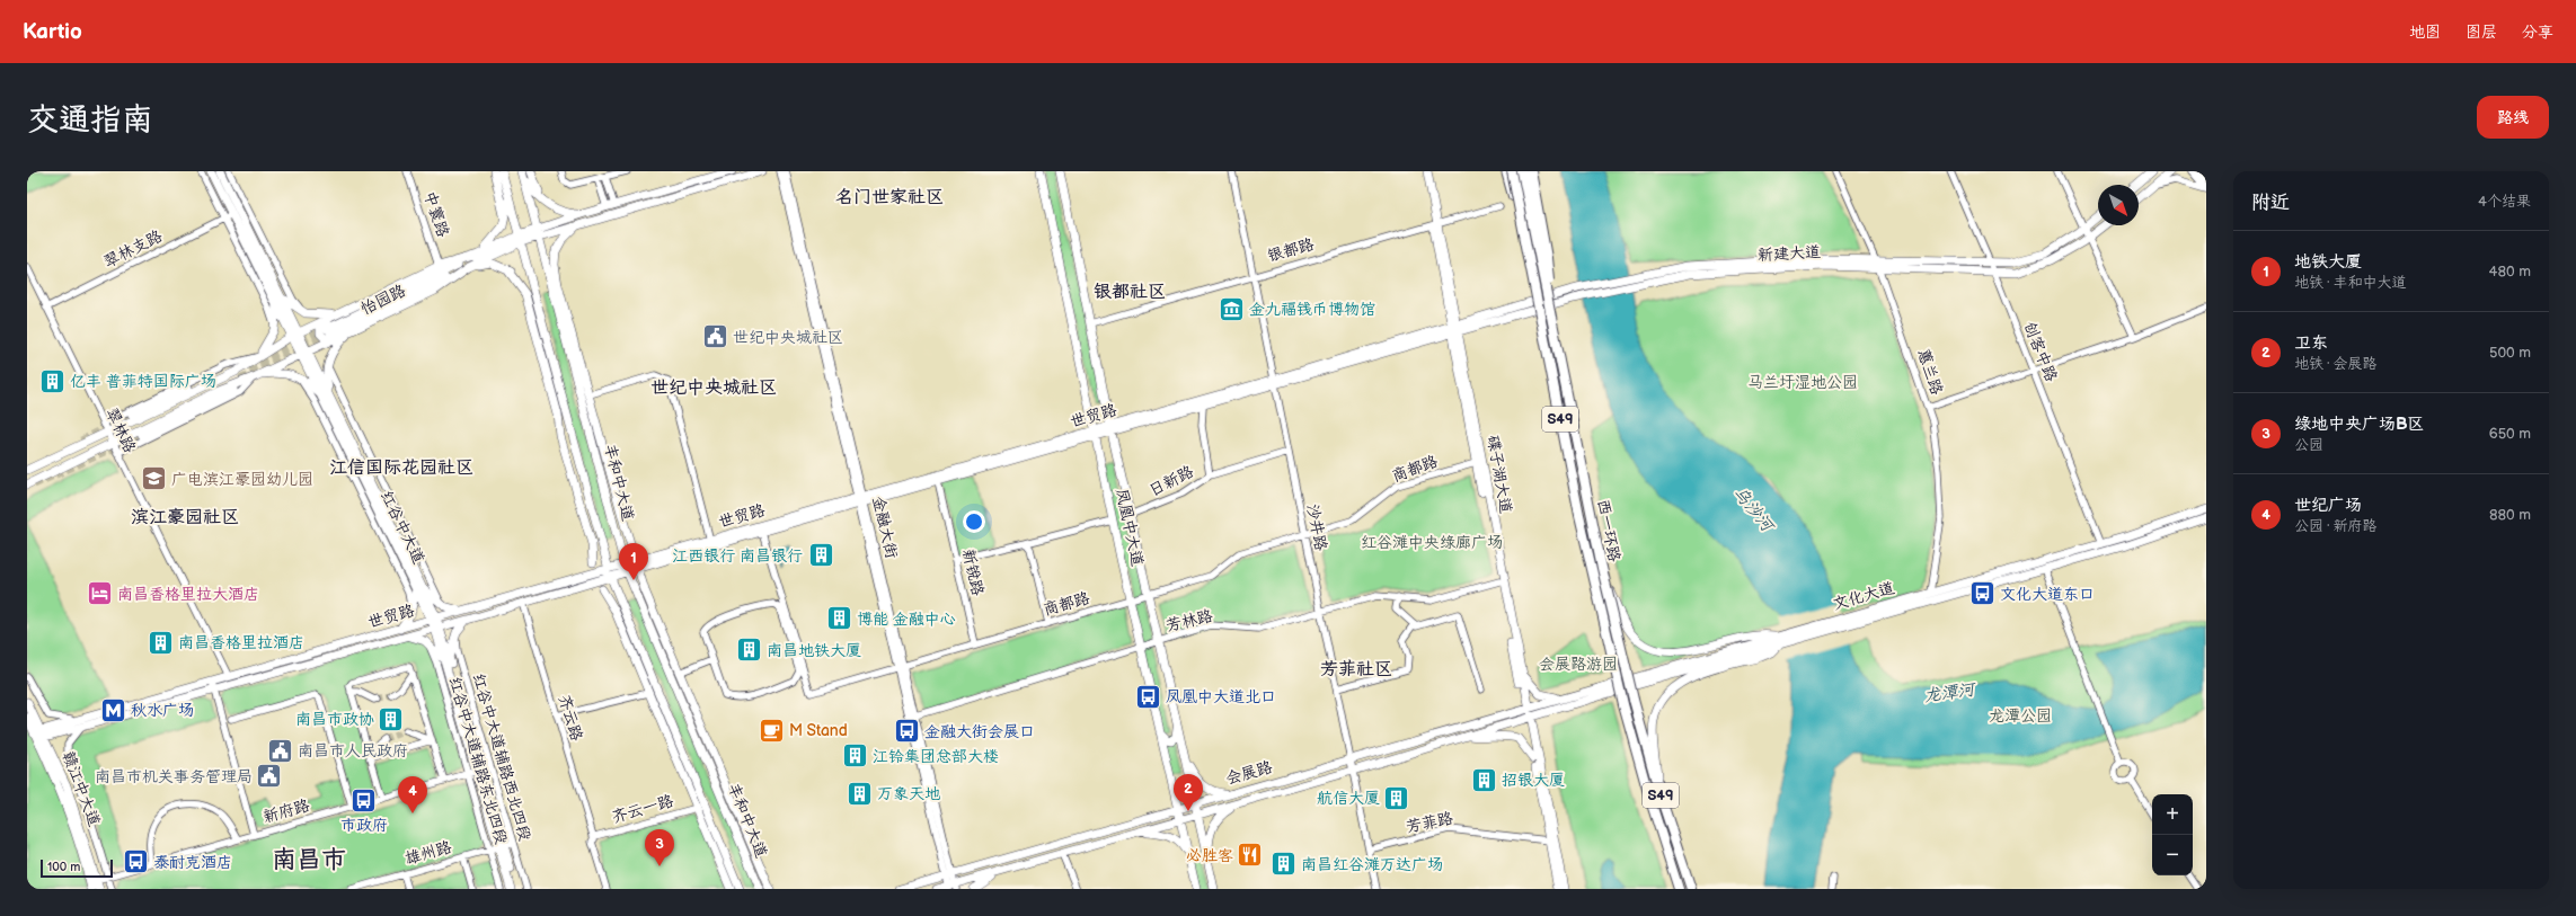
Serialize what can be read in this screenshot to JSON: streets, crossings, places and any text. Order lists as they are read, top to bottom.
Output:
{
  "streets": {
    "highway": ["S49", "西一环路"],
    "main road": [
      "新建大道",
      "怡园路",
      "世贸路",
      "碟子湖大道",
      "丰和中大道",
      "红谷中大道",
      "凤凰中大道",
      "文化大道",
      "会展路",
      "赣江中大道"
    ],
    "street": [
      "中寰路",
      "翠林支路",
      "银都路",
      "创客中路",
      "蕙兰路",
      "翠林路",
      "商都路",
      "日新路",
      "金融大街",
      "沙井路",
      "新锐路",
      "芳林路",
      "齐云路",
      "红谷中大道辅路西北四段",
      "红谷中大道辅路东北四段",
      "齐云一路",
      "新府路",
      "芳菲路",
      "雄州路"
    ]
  },
  "crossings": [
    ["中寰路", "怡园路"],
    ["翠林支路", "翠林路"],
    ["翠林支路", "红谷中大道"],
    ["银都路", "碟子湖大道"],
    ["银都路", "凤凰中大道"],
    ["银都路", "沙井路"],
    ["新建大道", "创客中路"],
    ["新建大道", "蕙兰路"],
    ["新建大道", "世贸路"],
    ["新建大道", "碟子湖大道"],
    ["怡园路", "翠林路"],
    ["怡园路", "丰和中大道"],
    ["怡园路", "红谷中大道"],
    ["创客中路", "文化大道"],
    ["蕙兰路", "文化大道"],
    ["世贸路", "翠林路"],
    ["世贸路", "商都路"],
    ["世贸路", "碟子湖大道"],
    ["世贸路", "日新路"],
    ["世贸路", "丰和中大道"],
    ["世贸路", "红谷中大道"],
    ["世贸路", "金融大街"],
    ["世贸路", "凤凰中大道"],
    ["世贸路", "沙井路"],
    ["世贸路", "新锐路"],
    ["世贸路", "齐云路"],
    ["世贸路", "赣江中大道"],
    ["商都路", "碟子湖大道"],
    ["商都路", "金融大街"],
    ["商都路", "凤凰中大道"],
    ["商都路", "沙井路"],
    ["商都路", "新锐路"],
    ["碟子湖大道", "文化大道"],
    ["碟子湖大道", "芳林路"],
    ["碟子湖大道", "会展路"],
    ["碟子湖大道", "芳菲路"],
    ["日新路", "凤凰中大道"],
    ["红谷中大道", "红谷中大道辅路东北四段"],
    ["红谷中大道", "新府路"],
    ["红谷中大道", "雄州路"],
    ["金融大街", "芳林路"],
    ["金融大街", "会展路"],
    ["凤凰中大道", "芳林路"],
    ["凤凰中大道", "会展路"],
    ["沙井路", "芳林路"],
    ["沙井路", "会展路"],
    ["沙井路", "芳菲路"],
    ["文化大道", "会展路"],
    ["齐云路", "齐云一路"],
    ["红谷中大道辅路西北四段", "新府路"],
    ["红谷中大道辅路西北四段", "雄州路"],
    ["红谷中大道辅路东北四段", "新府路"],
    ["红谷中大道辅路东北四段", "雄州路"],
    ["赣江中大道", "新府路"]
  ],
  "districts": [
    "名门世家社区",
    "银都社区",
    "世纪中央城社区",
    "江信国际花园社区",
    "滨江豪园社区",
    "芳菲社区",
    "南昌市"
  ],
  "water": ["乌沙河", "龙潭河"],
  "parks": [
    "马兰圩湿地公园",
    "红谷滩中央绿廊广场",
    "会展路游园",
    "龙潭公园"
  ],
  "places": {
    "museum": ["金九福钱币博物馆"],
    "public building": ["世纪中央城社区", "南昌市人民政府", "南昌市机关事务管理局"],
    "building": [
      "亿丰 普菲特国际广场",
      "江西银行 南昌银行",
      "博能 金融中心",
      "南昌香格里拉酒店",
      "南昌地铁大厦",
      "南昌市政协",
      "江铃集团总部大楼",
      "招银大厦",
      "万象天地",
      "航信大厦",
      "南昌红谷滩万达广场"
    ],
    "school or university": ["广电滨江豪园幼儿园"],
    "hotel": ["南昌香格里拉大酒店"],
    "bus stop": [
      "文化大道东口",
      "凤凰中大道北口",
      "金融大街会展口",
      "市政府",
      "泰耐克酒店"
    ],
    "metro station": ["秋水广场"],
    "cafe": ["M Stand"],
    "restaurant": ["必胜客"]
  },
  "scale_bar": "100 m",
  "north": "bottom right",
  "page": {
    "header": "Kartio",
    "nav": ["地图", "图层", "分享"],
    "buttons": "路线",
    "title": "交通指南",
    "heading": ["附近", "4个结果"],
    "list": [
      {
        "mark": "1",
        "name": "地铁大厦",
        "note": "地铁 · 丰和中大道",
        "value": "480 m"
      },
      {
        "mark": "2",
        "name": "卫东",
        "note": "地铁 · 会展路",
        "value": "500 m"
      },
      {
        "mark": "3",
        "name": "绿地中央广场B区",
        "note": "公园",
        "value": "650 m"
      },
      {
        "mark": "4",
        "name": "世纪广场",
        "note": "公园 · 新府路",
        "value": "880 m"
      }
    ],
    "pins": [
      "1",
      "2",
      "4",
      "3"
    ],
    "map_buttons": ["+", "−"],
    "scale": "100 m"
  }
}
